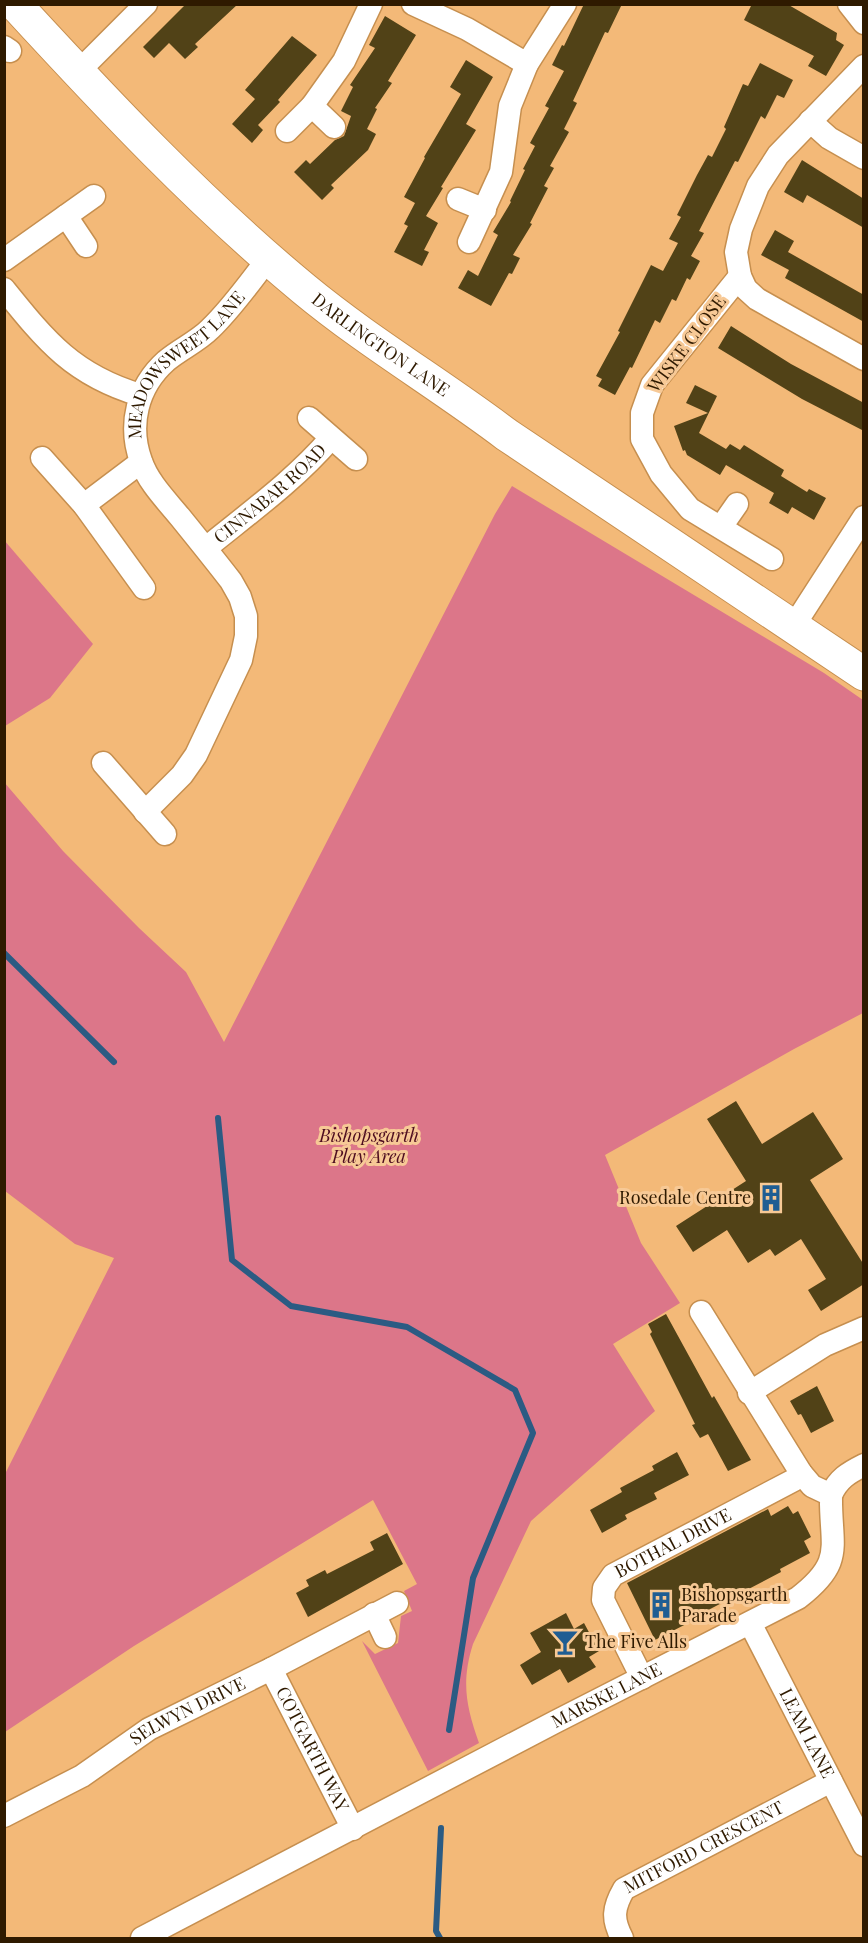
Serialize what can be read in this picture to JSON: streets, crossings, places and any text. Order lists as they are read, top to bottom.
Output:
{
  "streets": {
    "street": [
      "DARLINGTON LANE",
      "WISKE CLOSE",
      "MEADOWSWEET LANE",
      "CINNABAR ROAD",
      "BOTHAL DRIVE",
      "MARSKE LANE",
      "SELWYN DRIVE",
      "LEAM LANE",
      "COTGARTH WAY",
      "MITFORD CRESCENT"
    ]
  },
  "crossings": [
    ["DARLINGTON LANE", "MEADOWSWEET LANE"],
    ["MEADOWSWEET LANE", "CINNABAR ROAD"],
    ["BOTHAL DRIVE", "MARSKE LANE"],
    ["MARSKE LANE", "LEAM LANE"],
    ["MARSKE LANE", "COTGARTH WAY"],
    ["SELWYN DRIVE", "COTGARTH WAY"],
    ["LEAM LANE", "MITFORD CRESCENT"]
  ],
  "parks": ["Bishopsgarth Play Area"],
  "places": {
    "building": ["Rosedale Centre", "Bishopsgarth Parade"],
    "bar": ["The Five Alls"]
  }
}
